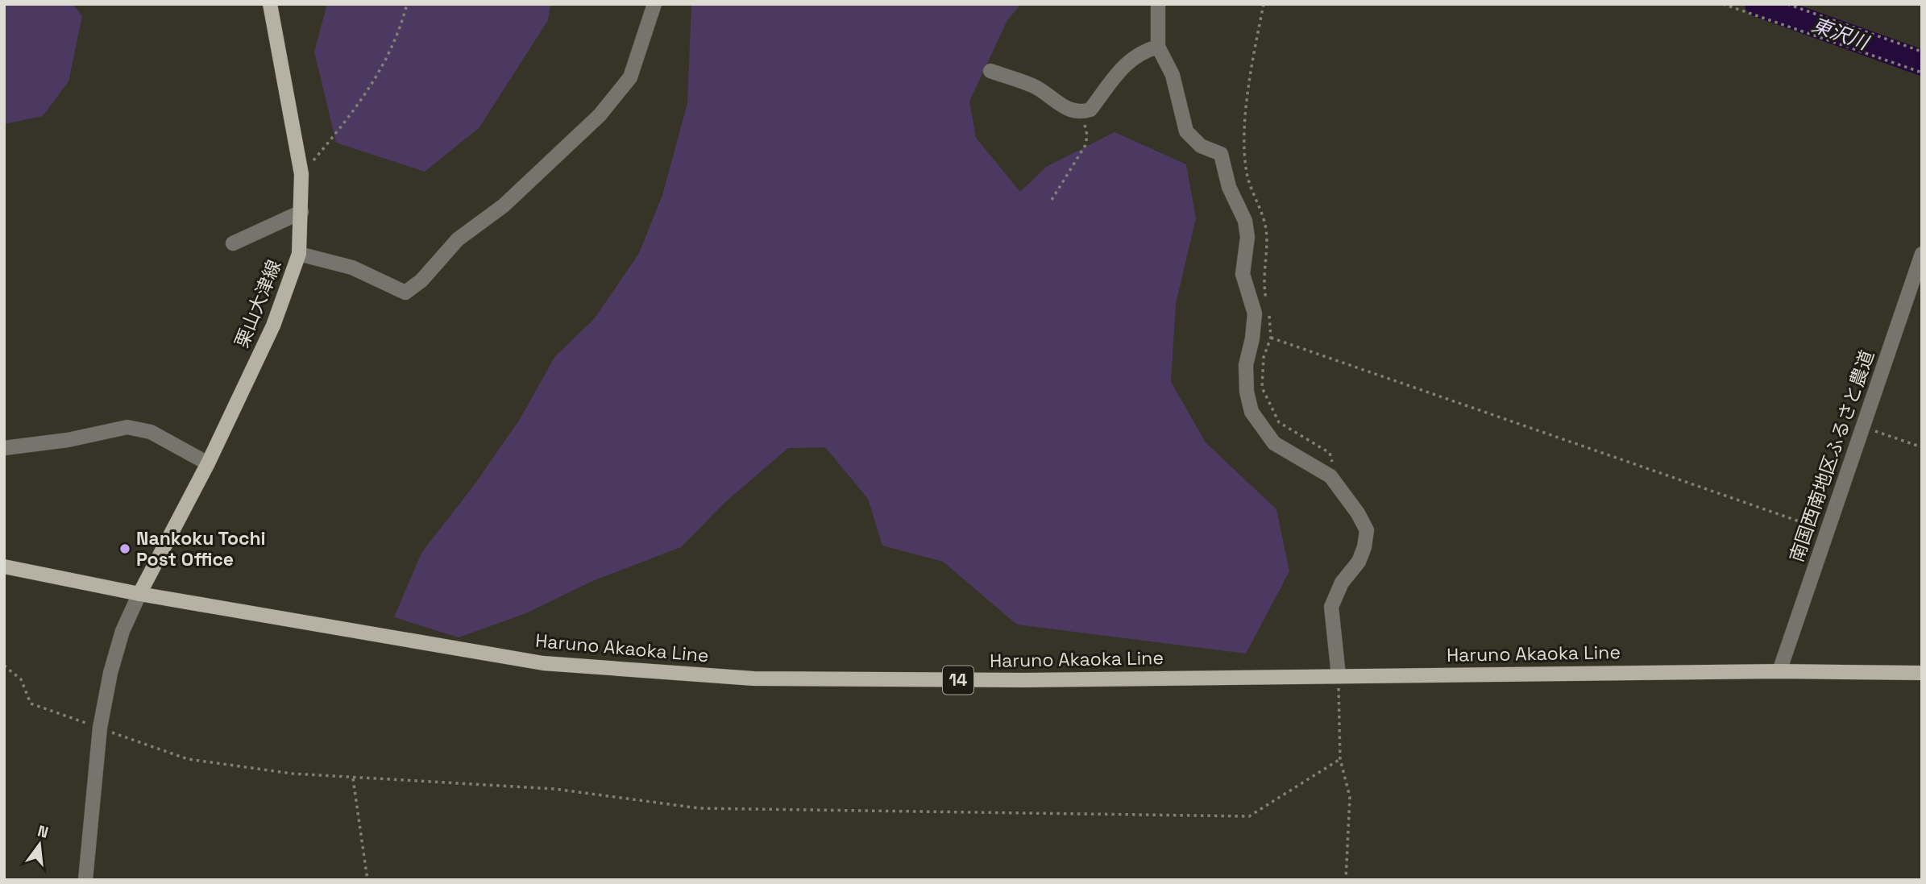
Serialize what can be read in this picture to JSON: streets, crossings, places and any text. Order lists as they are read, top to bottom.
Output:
{
  "streets": {
    "main road": ["栗山大津線", "Haruno Akaoka Line", "14"],
    "street": ["南国西南地区ふるさと農道"]
  },
  "crossings": [
    ["栗山大津線", "Haruno Akaoka Line"],
    ["南国西南地区ふるさと農道", "Haruno Akaoka Line"]
  ],
  "water": ["東沢川"],
  "places": ["Nankoku Tochi Post Office"],
  "north": "top"
}
